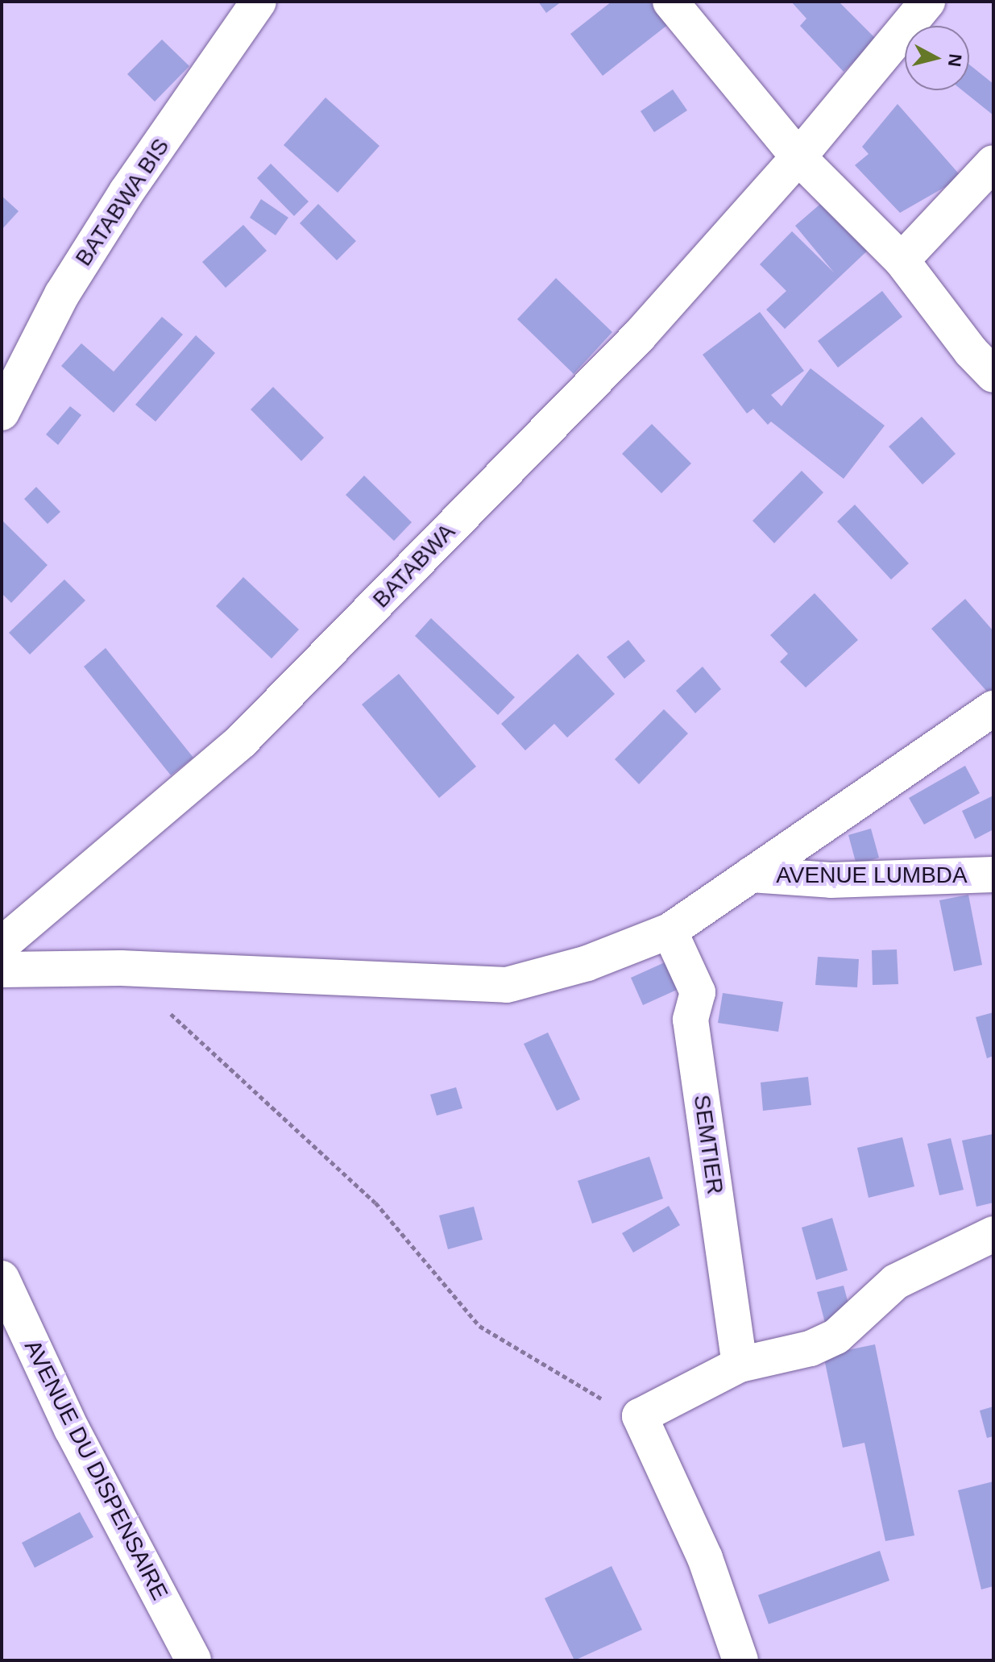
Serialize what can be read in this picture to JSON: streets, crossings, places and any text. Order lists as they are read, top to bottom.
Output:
{
  "streets": {
    "street": [
      "BATABWA BIS",
      "BATABWA",
      "AVENUE LUMBDA",
      "SEMTIER",
      "AVENUE DU DISPENSAIRE"
    ]
  },
  "north": "right"
}
